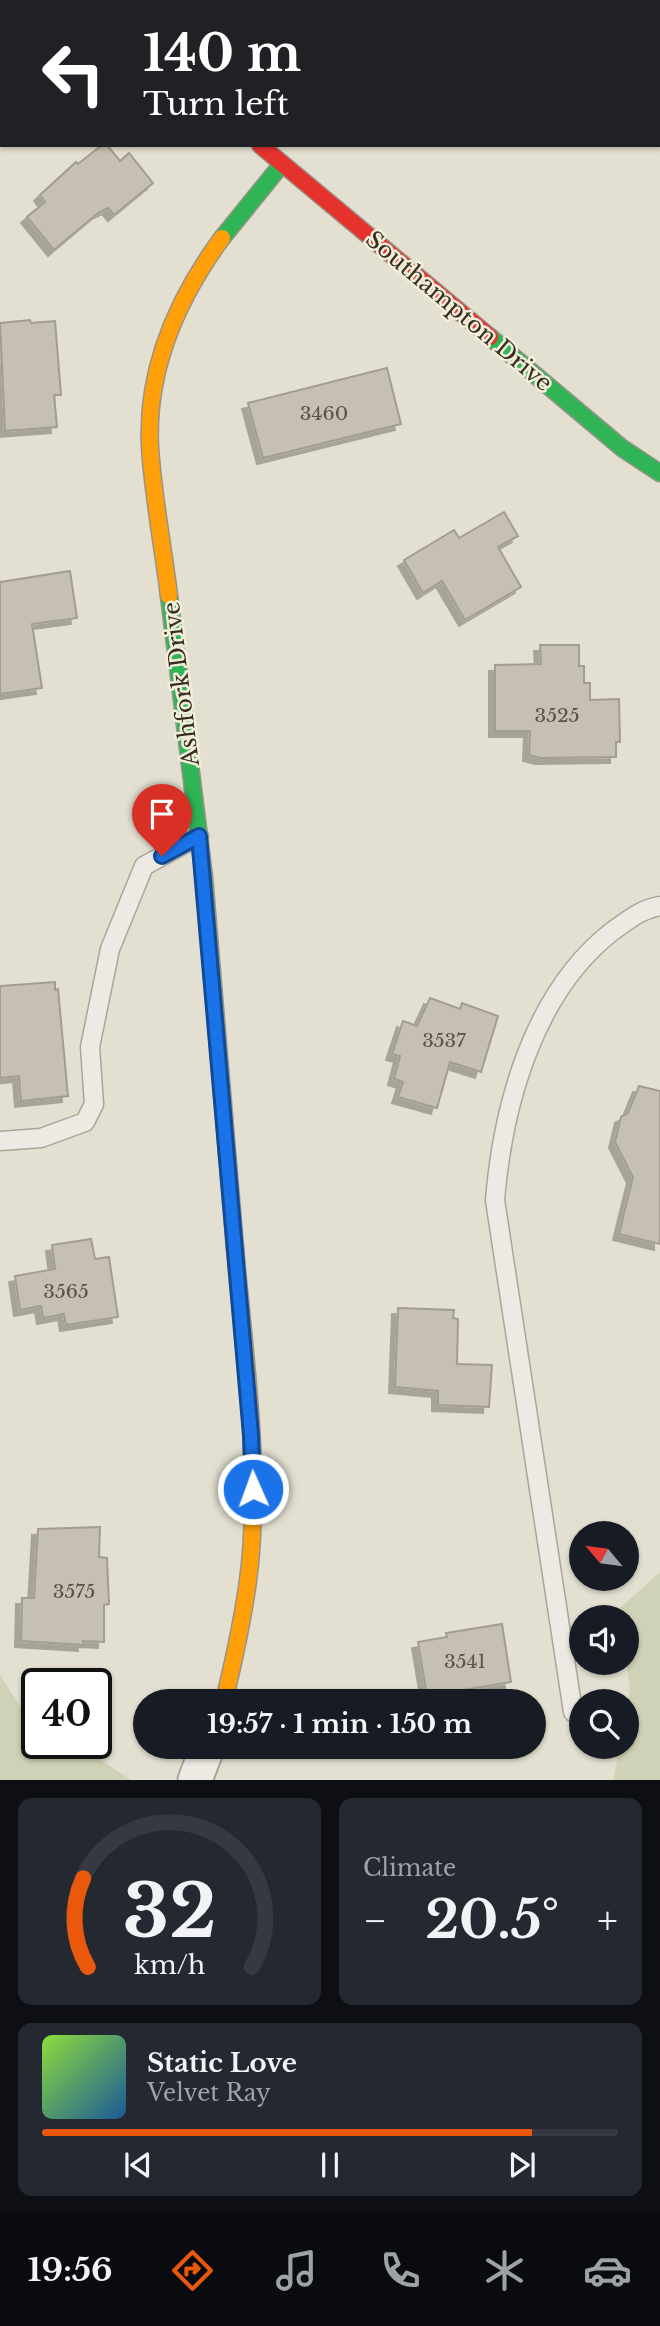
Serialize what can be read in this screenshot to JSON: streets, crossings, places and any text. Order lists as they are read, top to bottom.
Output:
{
  "streets": {
    "street": ["Southampton Drive", "Ashfork Drive"]
  },
  "crossings": [
    ["Southampton Drive", "Ashfork Drive"]
  ],
  "house_numbers": [
    "3460",
    "3525",
    "3537",
    "3565",
    "3575",
    "3541"
  ],
  "north": "top left",
  "page": {
    "turn": ["140 m", "Turn left"],
    "limit": "40",
    "trip": "19:57 · 1 min · 150 m",
    "tile": "Climate",
    "heat": ["−", "20.5°", "+"],
    "song": ["Static Love", "Velvet Ray"],
    "tabs": "19:56",
    "gauge": ["32", "km/h"]
  }
}
